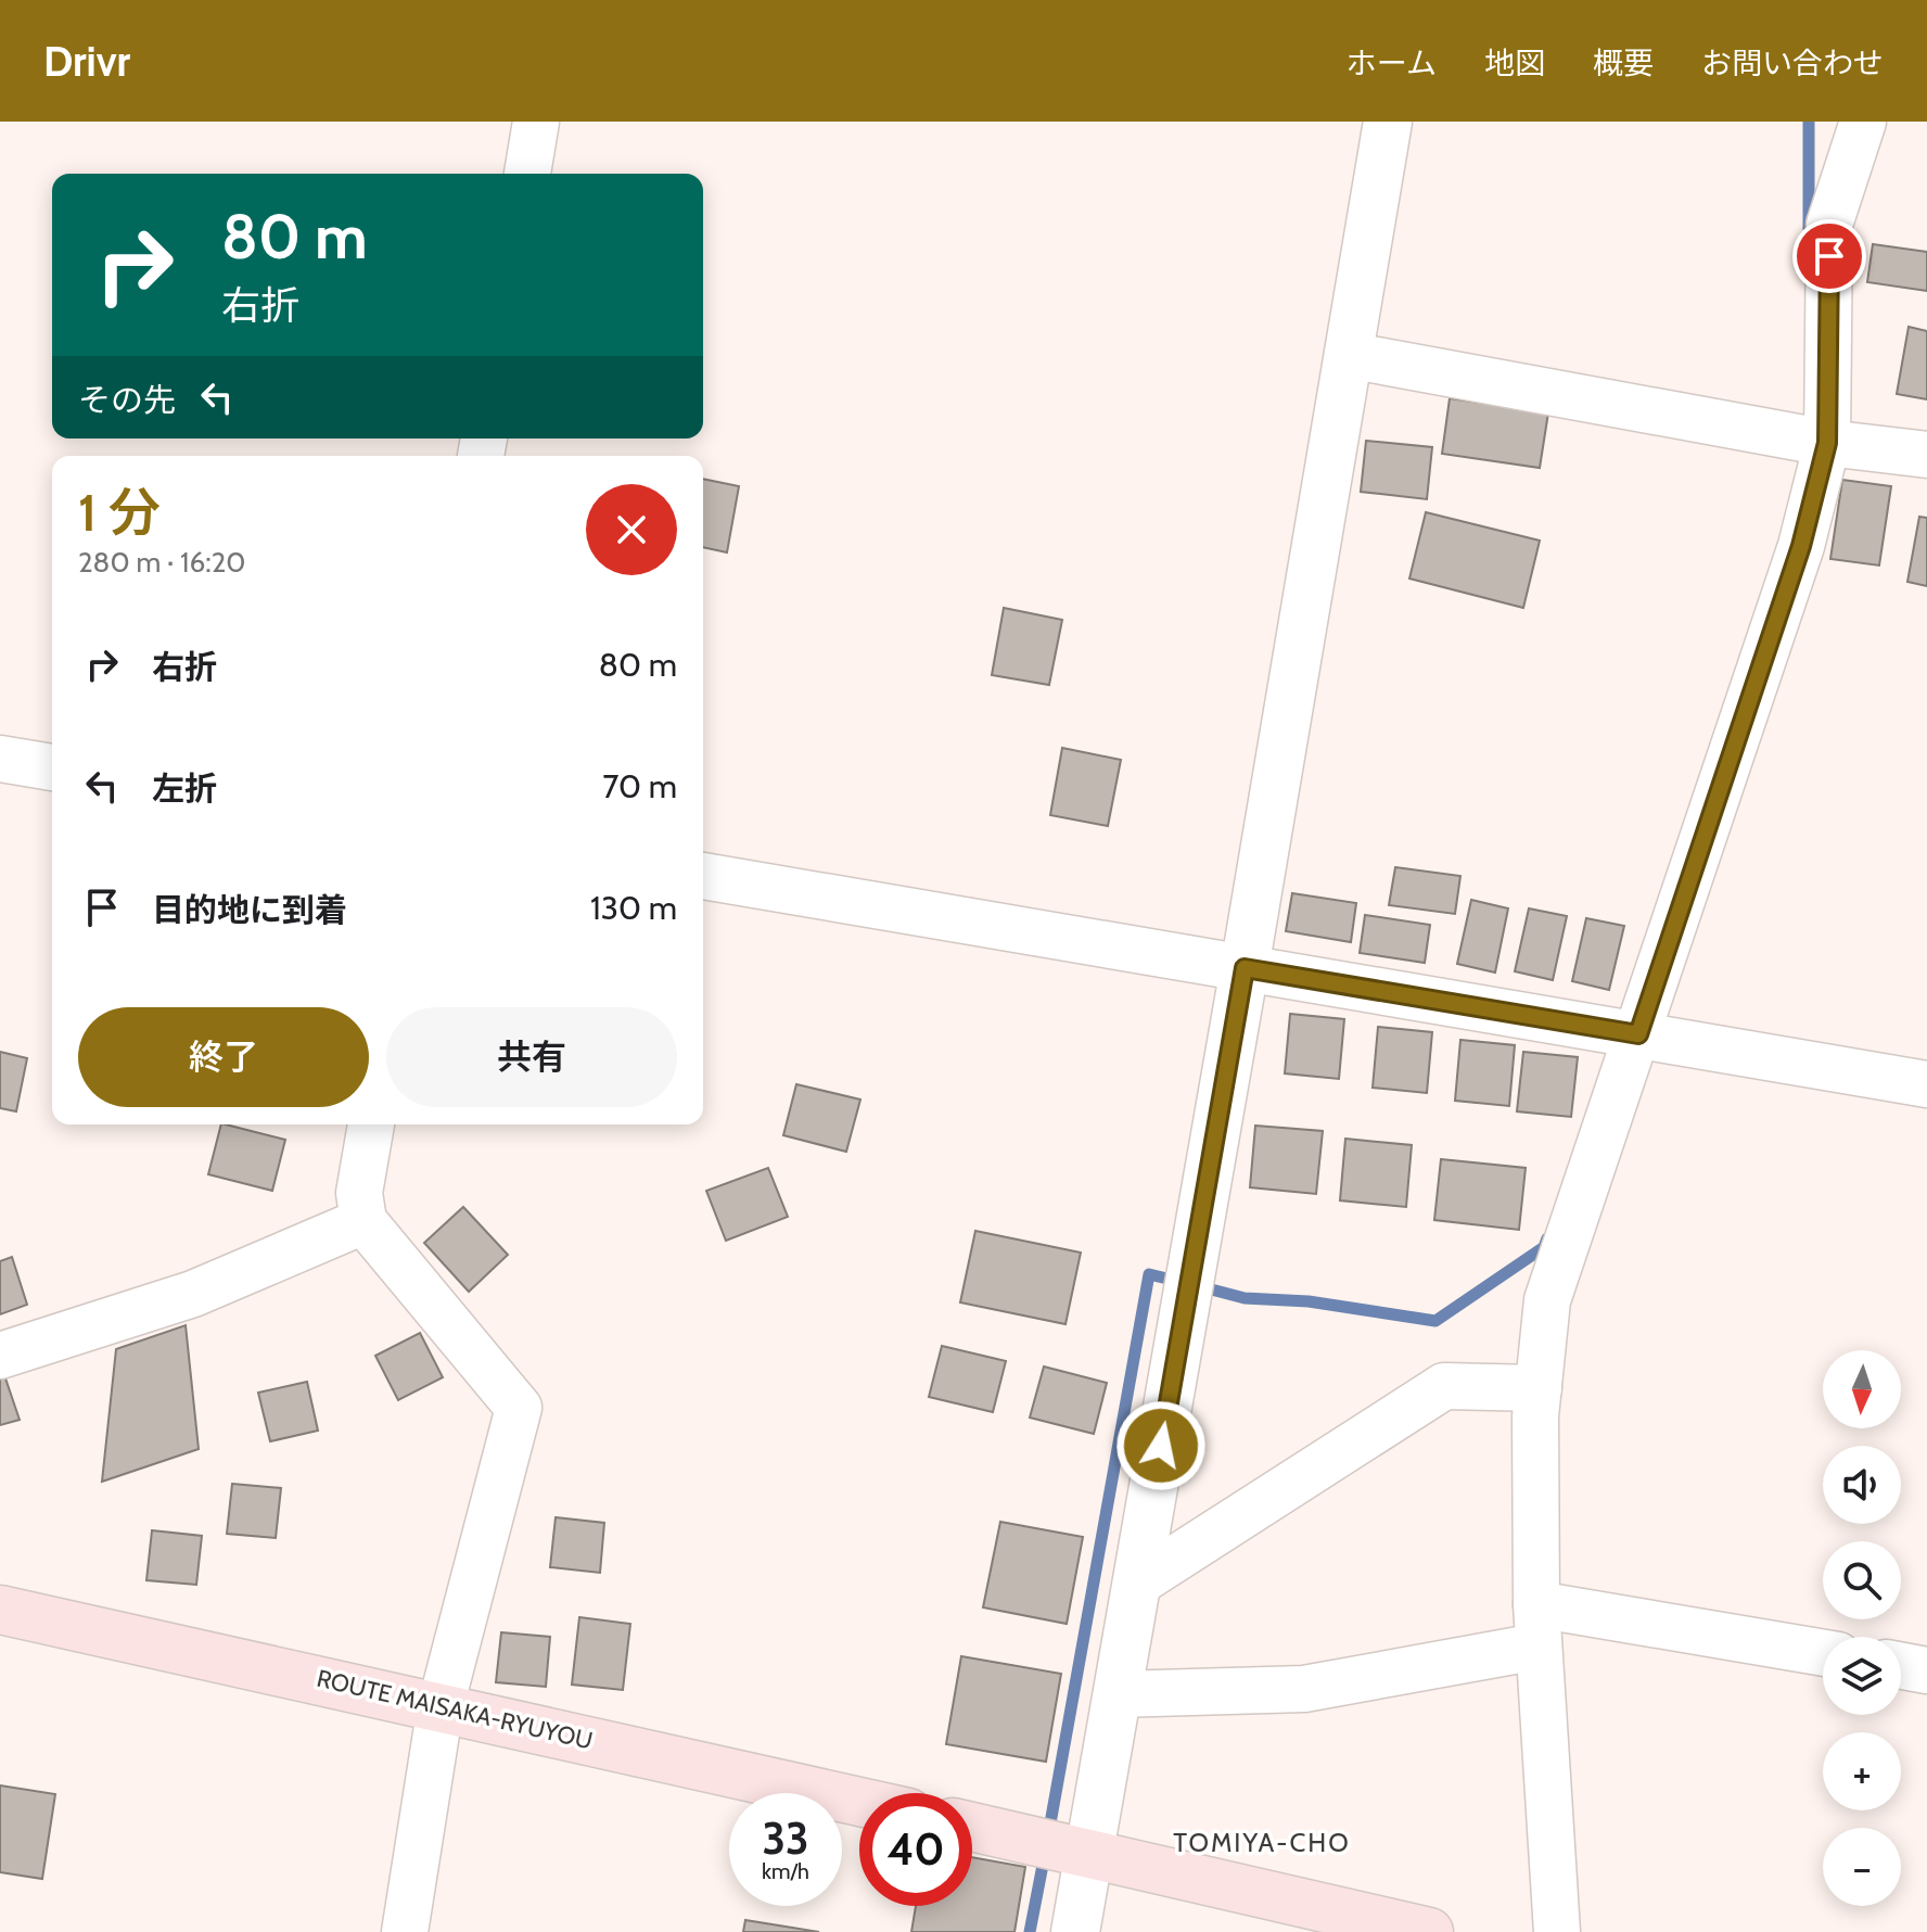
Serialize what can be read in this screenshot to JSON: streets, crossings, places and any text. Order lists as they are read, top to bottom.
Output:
{
  "streets": {
    "main road": ["ROUTE MAISAKA-RYUYOU"]
  },
  "districts": ["TOMIYA-CHO"],
  "north": "bottom",
  "page": {
    "header": "Drivr",
    "nav": [
      "ホーム",
      "地図",
      "概要",
      "お問い合わせ"
    ],
    "turn": ["80 m", "右折"],
    "then": "その先",
    "heading": ["1 分", "280 m · 16:20"],
    "list": [
      {
        "name": "右折",
        "value": "80 m"
      },
      {
        "name": "左折",
        "value": "70 m"
      },
      {
        "name": "目的地に到着",
        "value": "130 m"
      }
    ],
    "buttons": ["終了", "共有"],
    "map_buttons": ["+", "−"],
    "speed": "33 km/h",
    "limit": "40"
  }
}
